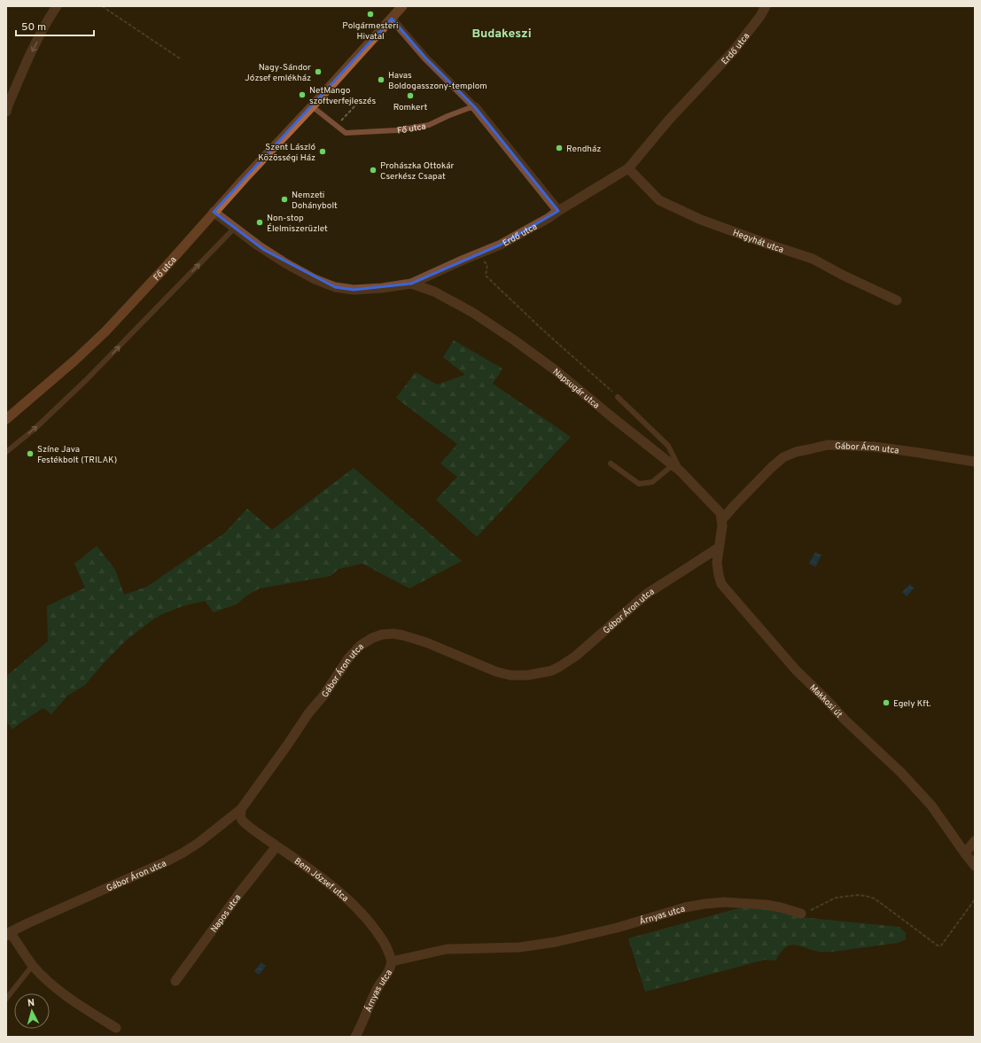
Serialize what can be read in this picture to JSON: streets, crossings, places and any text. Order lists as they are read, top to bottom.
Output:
{
  "streets": {
    "main road": ["Fő utca"],
    "street": [
      "Erdő utca",
      "Hegyhát utca",
      "Napsugár utca",
      "Gábor Áron utca",
      "Makkosi út",
      "Bem József utca",
      "Napos utca",
      "Árnyas utca"
    ]
  },
  "crossings": [
    ["Erdő utca", "Fő utca"],
    ["Erdő utca", "Hegyhát utca"],
    ["Erdő utca", "Napsugár utca"],
    ["Napsugár utca", "Gábor Áron utca"],
    ["Napsugár utca", "Makkosi út"],
    ["Gábor Áron utca", "Makkosi út"],
    ["Gábor Áron utca", "Bem József utca"],
    ["Bem József utca", "Napos utca"],
    ["Bem József utca", "Árnyas utca"]
  ],
  "districts": ["Budakeszi"],
  "places": [
    "Polgármesteri Hivatal",
    "Nagy-Sándor József emlékház",
    "Havas Boldogasszony-templom",
    "NetMango szoftverfejleszés",
    "Romkert",
    "Rendház",
    "Szent László Közösségi Ház",
    "Prohászka Ottokár Cserkész Csapat",
    "Nemzeti Dohánybolt",
    "Non-stop Élelmiszerüzlet",
    "Színe Java Festékbolt (TRILAK)",
    "Egely Kft."
  ],
  "scale_bar": "50 m",
  "north": "top"
}
